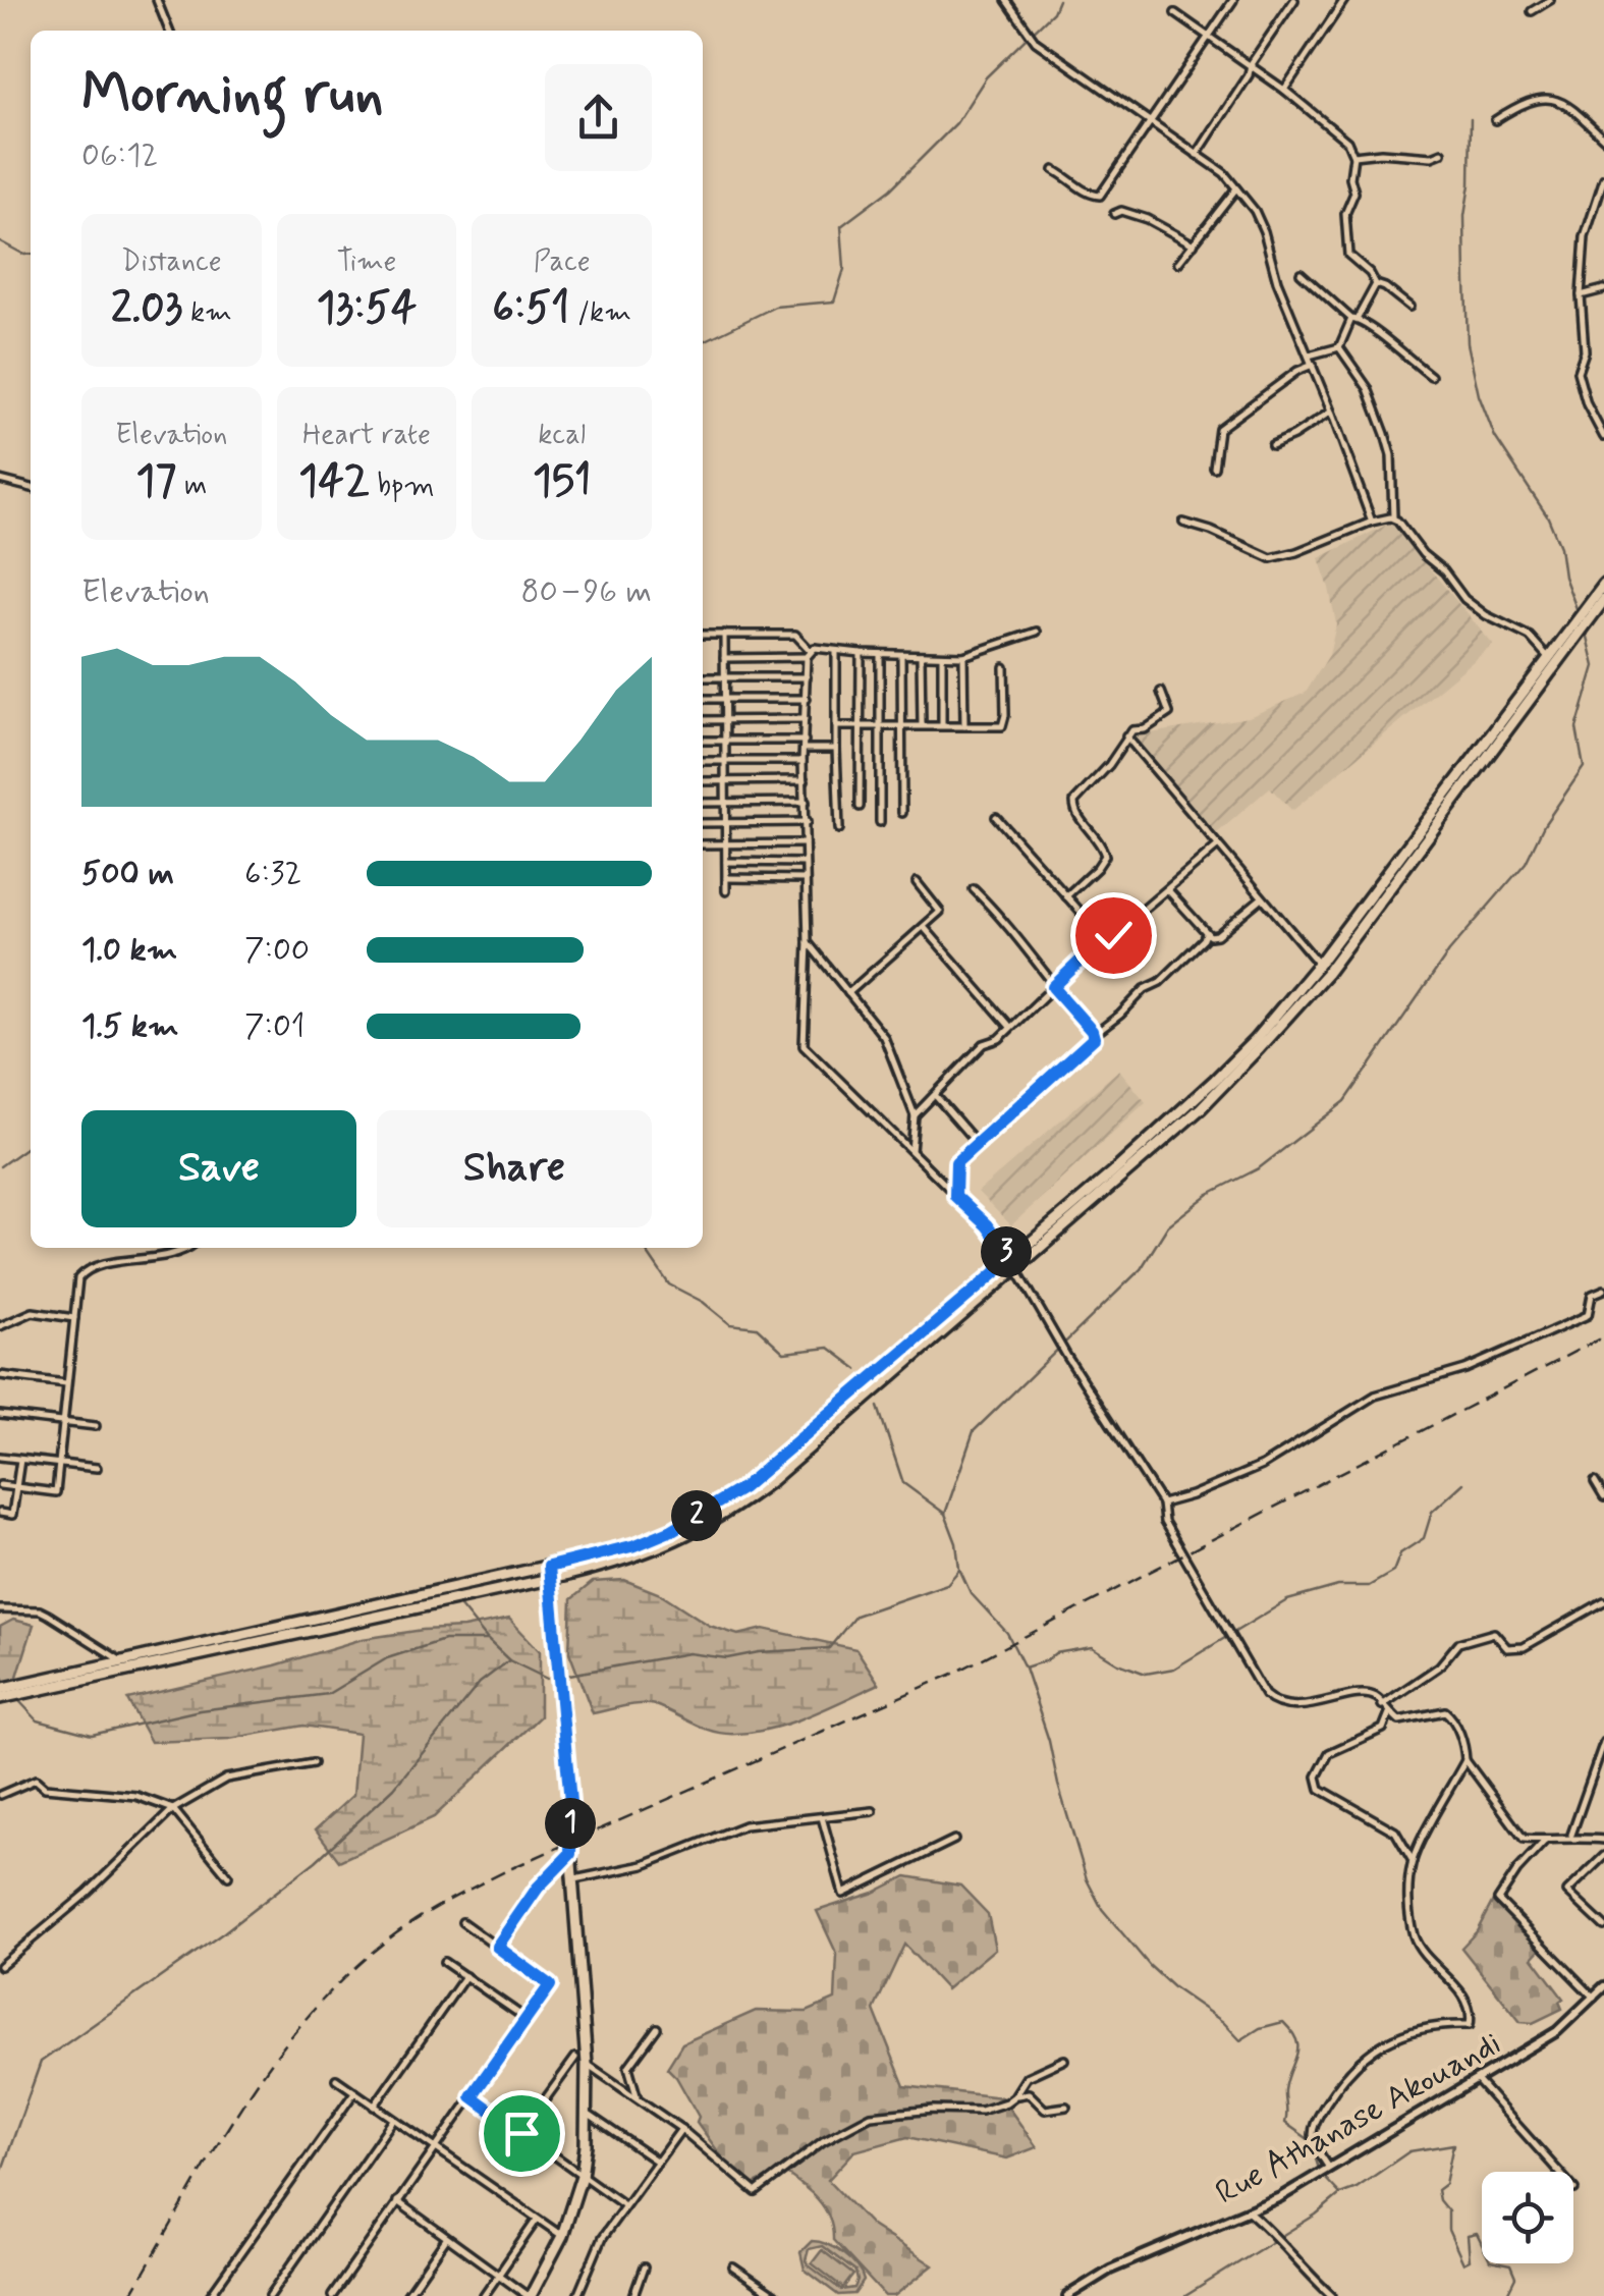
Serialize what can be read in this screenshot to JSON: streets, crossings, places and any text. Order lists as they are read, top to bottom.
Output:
{
  "streets": {
    "street": ["Rue Athanase Akouandi"]
  },
  "page": {
    "heading": ["Morning run", "06:12"],
    "stats": [
      ["Distance", "2.03 km"],
      ["Time", "13:54"],
      ["Pace", "6:51 /km"],
      ["Elevation", "17 m"],
      ["Heart rate", "142 bpm"],
      ["kcal", "151"]
    ],
    "chart": ["Elevation", "80–96 m"],
    "list": [
      {
        "name": "500 m",
        "note": "6:32"
      },
      {
        "name": "1.0 km",
        "note": "7:00"
      },
      {
        "name": "1.5 km",
        "note": "7:01"
      }
    ],
    "buttons": ["Save", "Share"],
    "pins": ["3", "2", "1"]
  }
}
